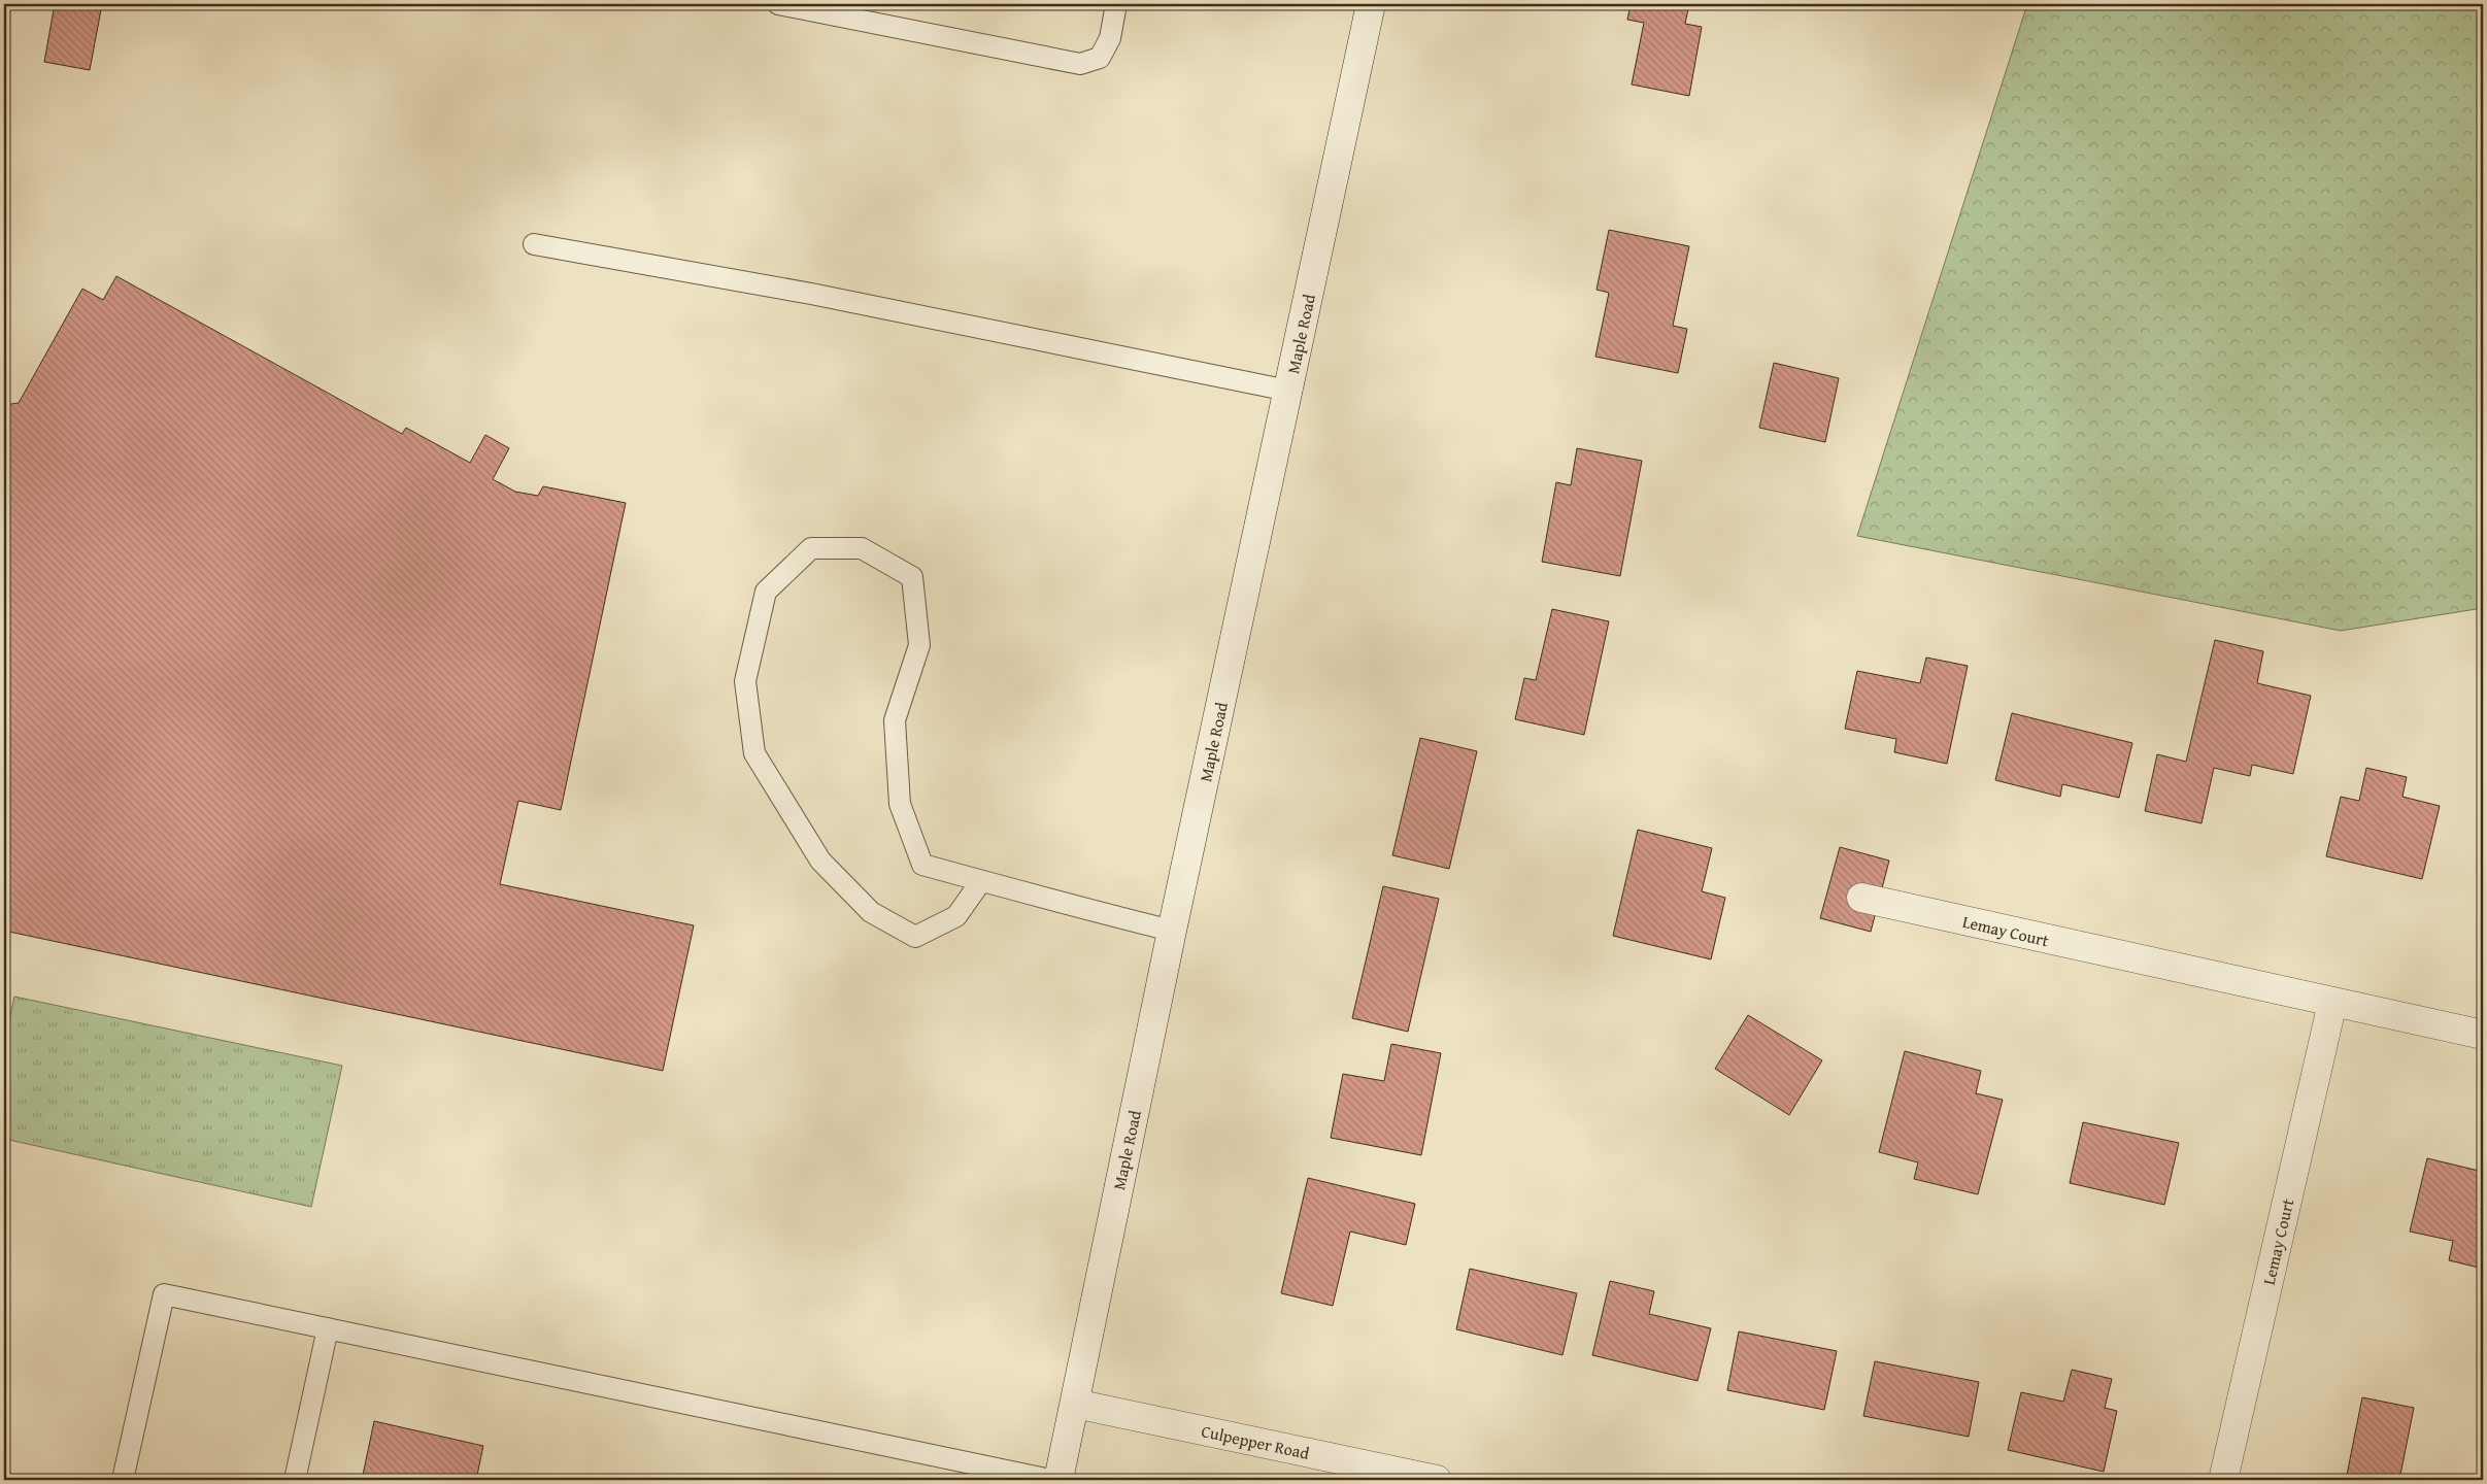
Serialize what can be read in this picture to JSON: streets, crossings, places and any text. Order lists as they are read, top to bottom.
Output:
{
  "streets": {
    "main road": ["Maple Road", "Lemay Court", "Culpepper Road"]
  },
  "crossings": [
    ["Maple Road", "Culpepper Road"]
  ]
}
